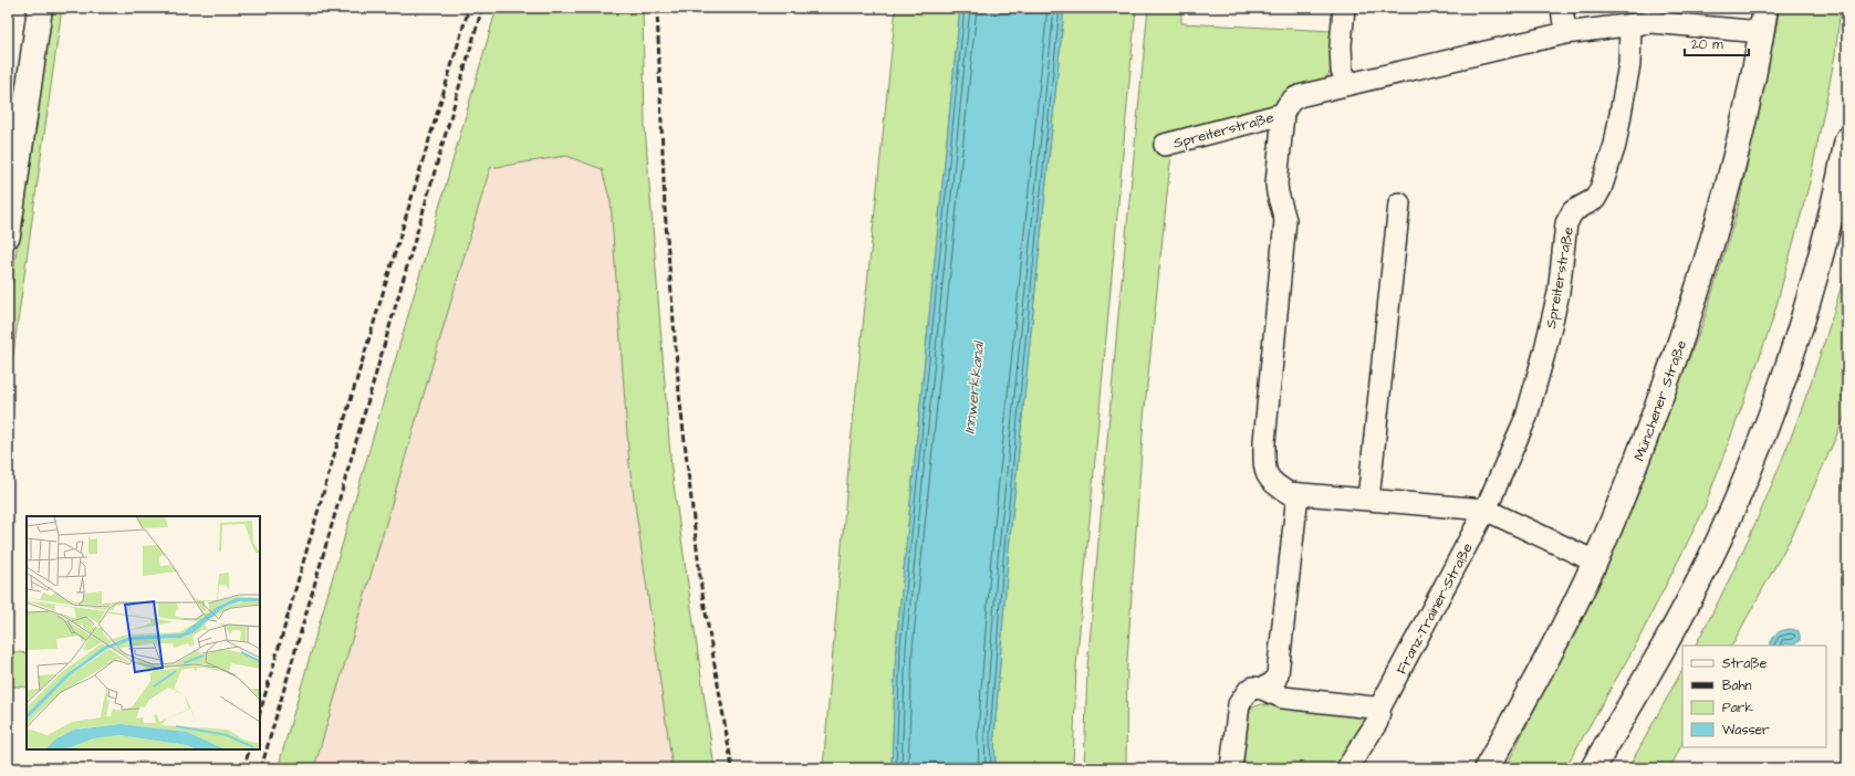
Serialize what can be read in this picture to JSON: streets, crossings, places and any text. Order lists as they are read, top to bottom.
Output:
{
  "streets": {
    "main road": ["Münchener Straße"],
    "street": ["Spreiterstraße", "Franz-Trainer-Straße"]
  },
  "crossings": [
    ["Spreiterstraße", "Münchener Straße"],
    ["Spreiterstraße", "Franz-Trainer-Straße"]
  ],
  "water": ["Innwerkkanal"],
  "legend": [
    "Straße",
    "Bahn",
    "Park",
    "Wasser"
  ],
  "scale_bar": "20 m"
}
